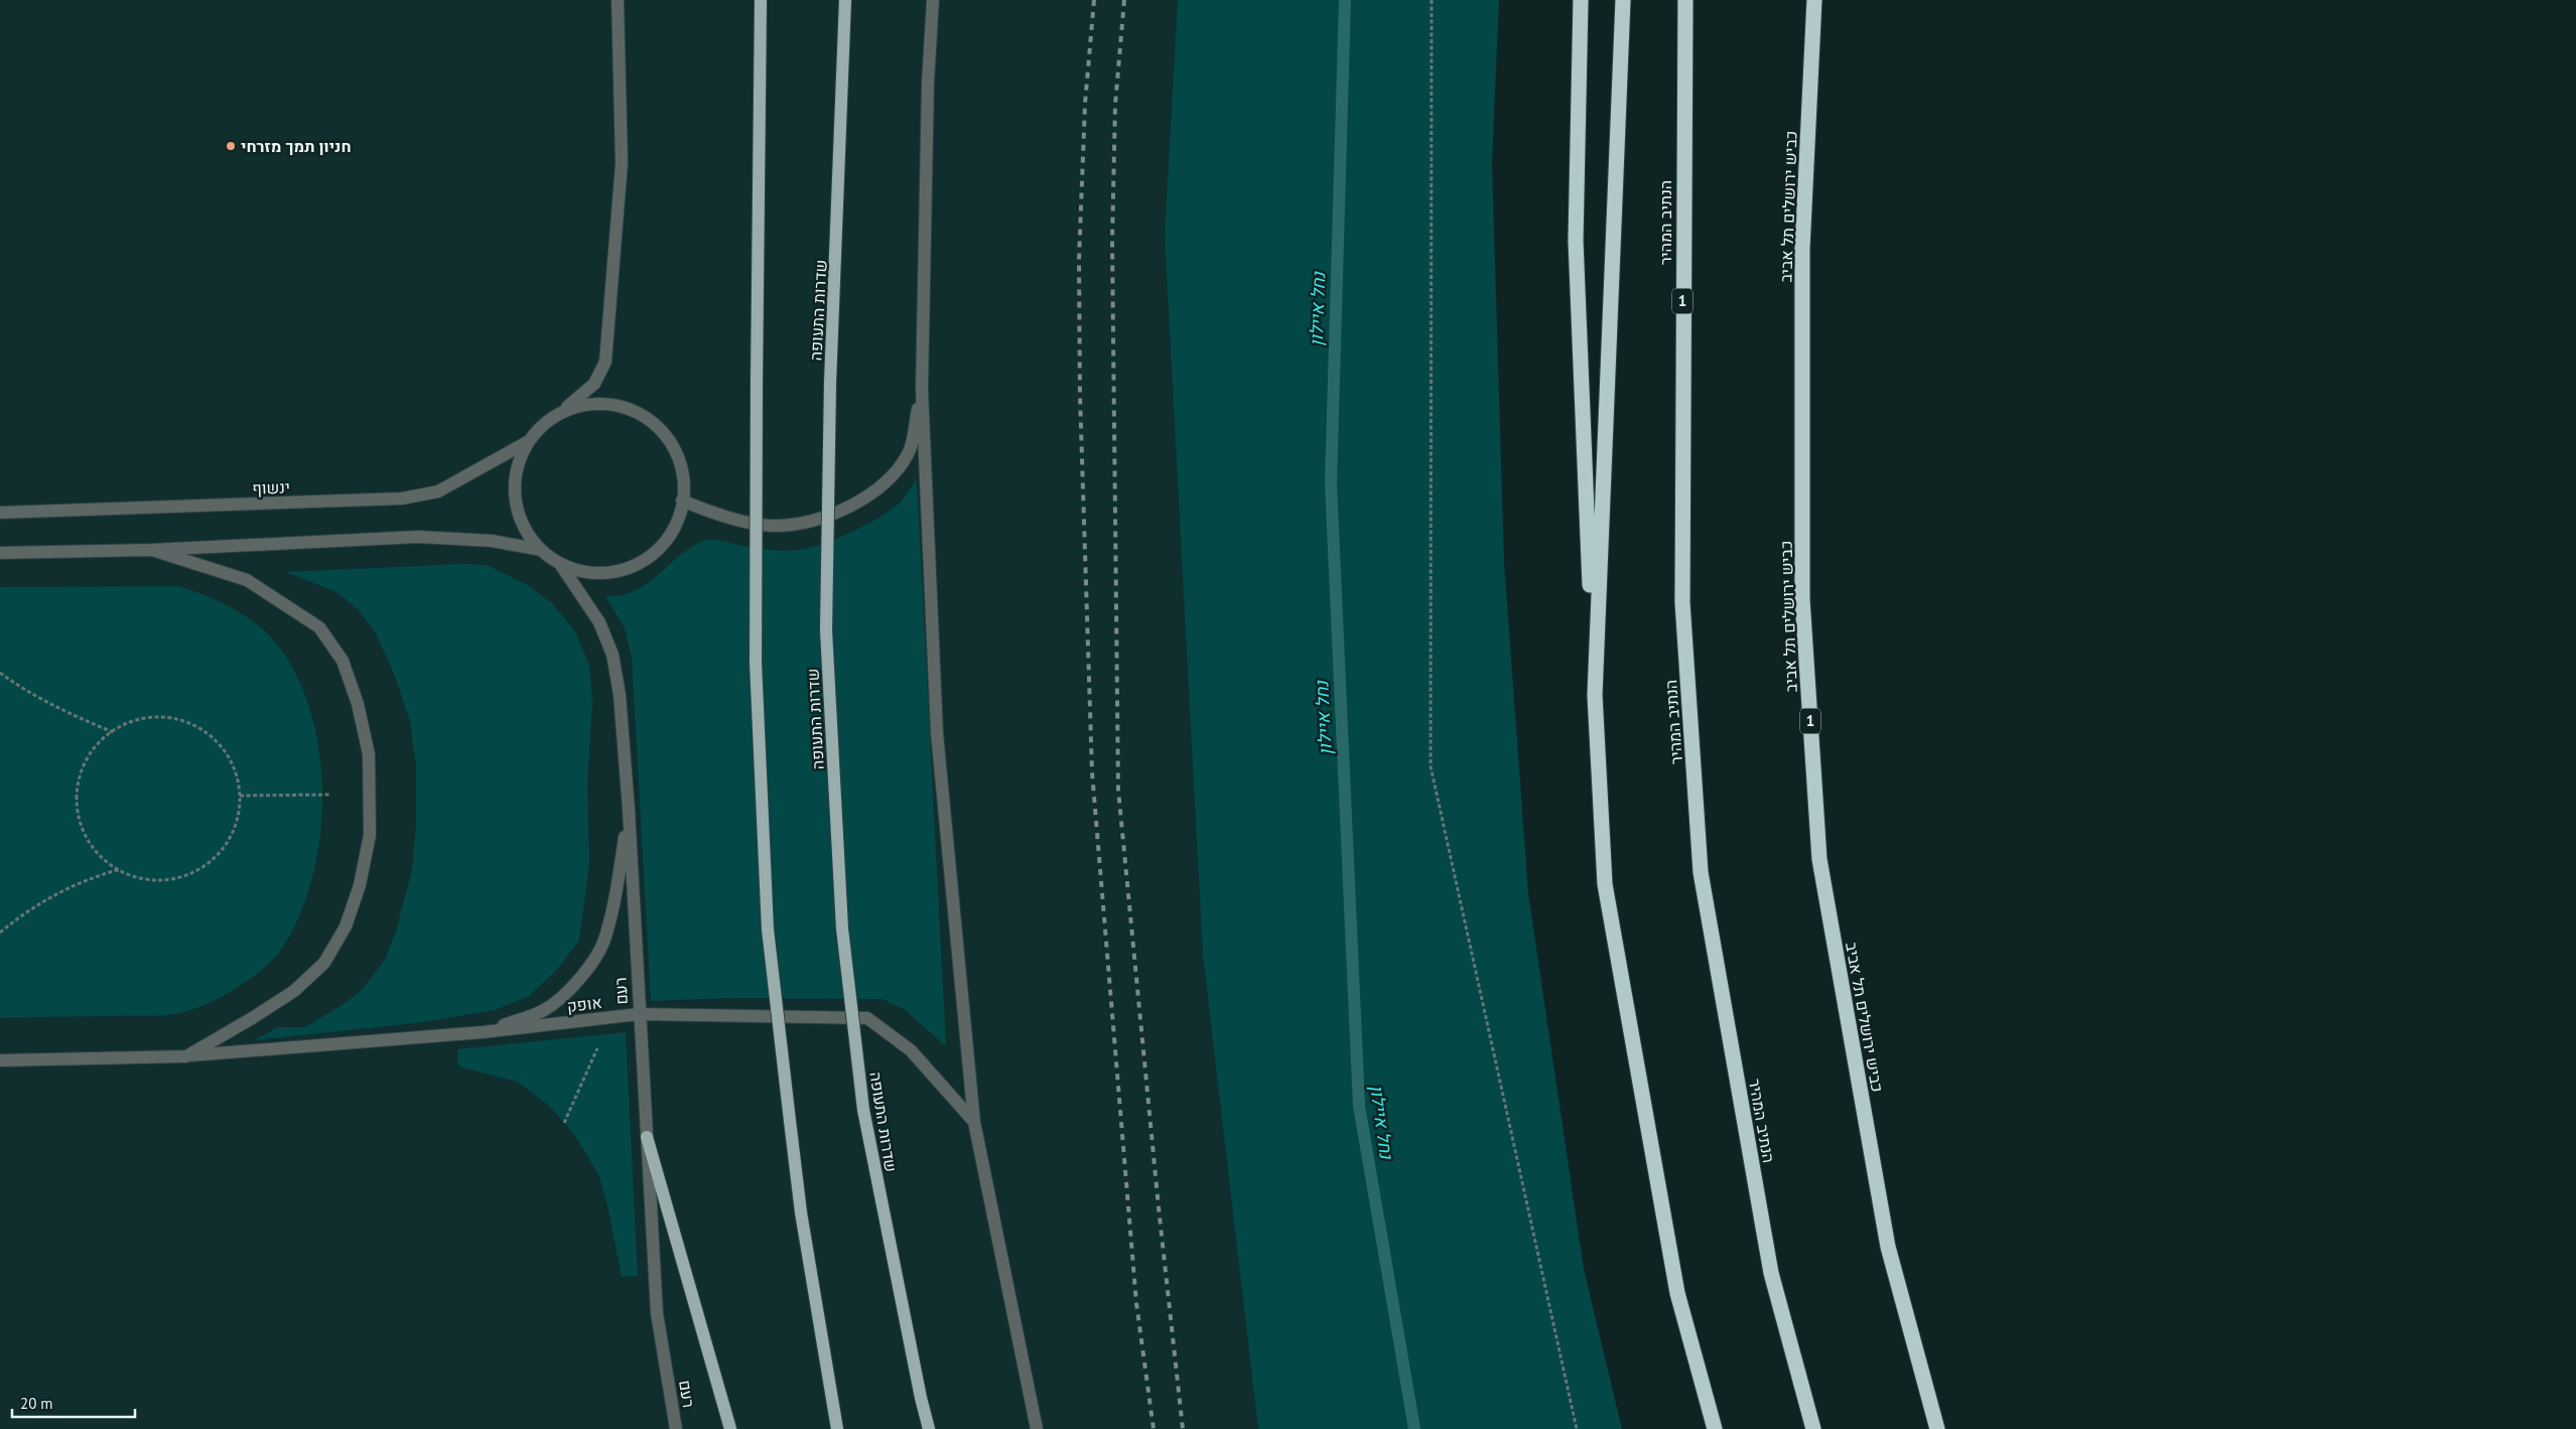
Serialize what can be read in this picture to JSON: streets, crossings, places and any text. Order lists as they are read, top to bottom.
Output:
{
  "streets": {
    "highway": ["כביש ירושלים תל אביב", "הנתיב המהיר", "1"],
    "main road": ["שדרות התעופה"],
    "street": ["ינשוף", "רעם", "אופק"]
  },
  "crossings": [
    ["ינשוף", "רעם"],
    ["רעם", "אופק"]
  ],
  "water": ["נחל איילון"],
  "places": ["חניון תמך מזרחי"],
  "scale_bar": "20 m"
}
